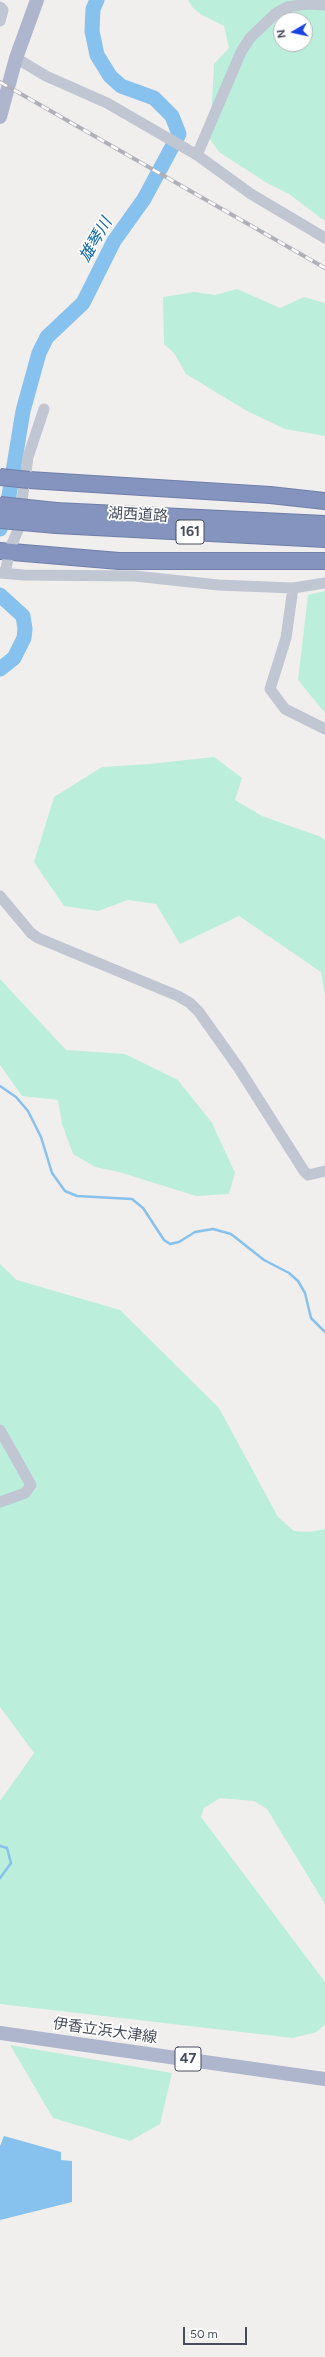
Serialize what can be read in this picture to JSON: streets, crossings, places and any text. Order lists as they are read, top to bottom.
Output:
{
  "streets": {
    "highway": ["湖西道路", "161"],
    "main road": ["伊香立浜大津線", "47"]
  },
  "water": ["雄琴川"],
  "scale_bar": "50 m",
  "north": "left"
}
